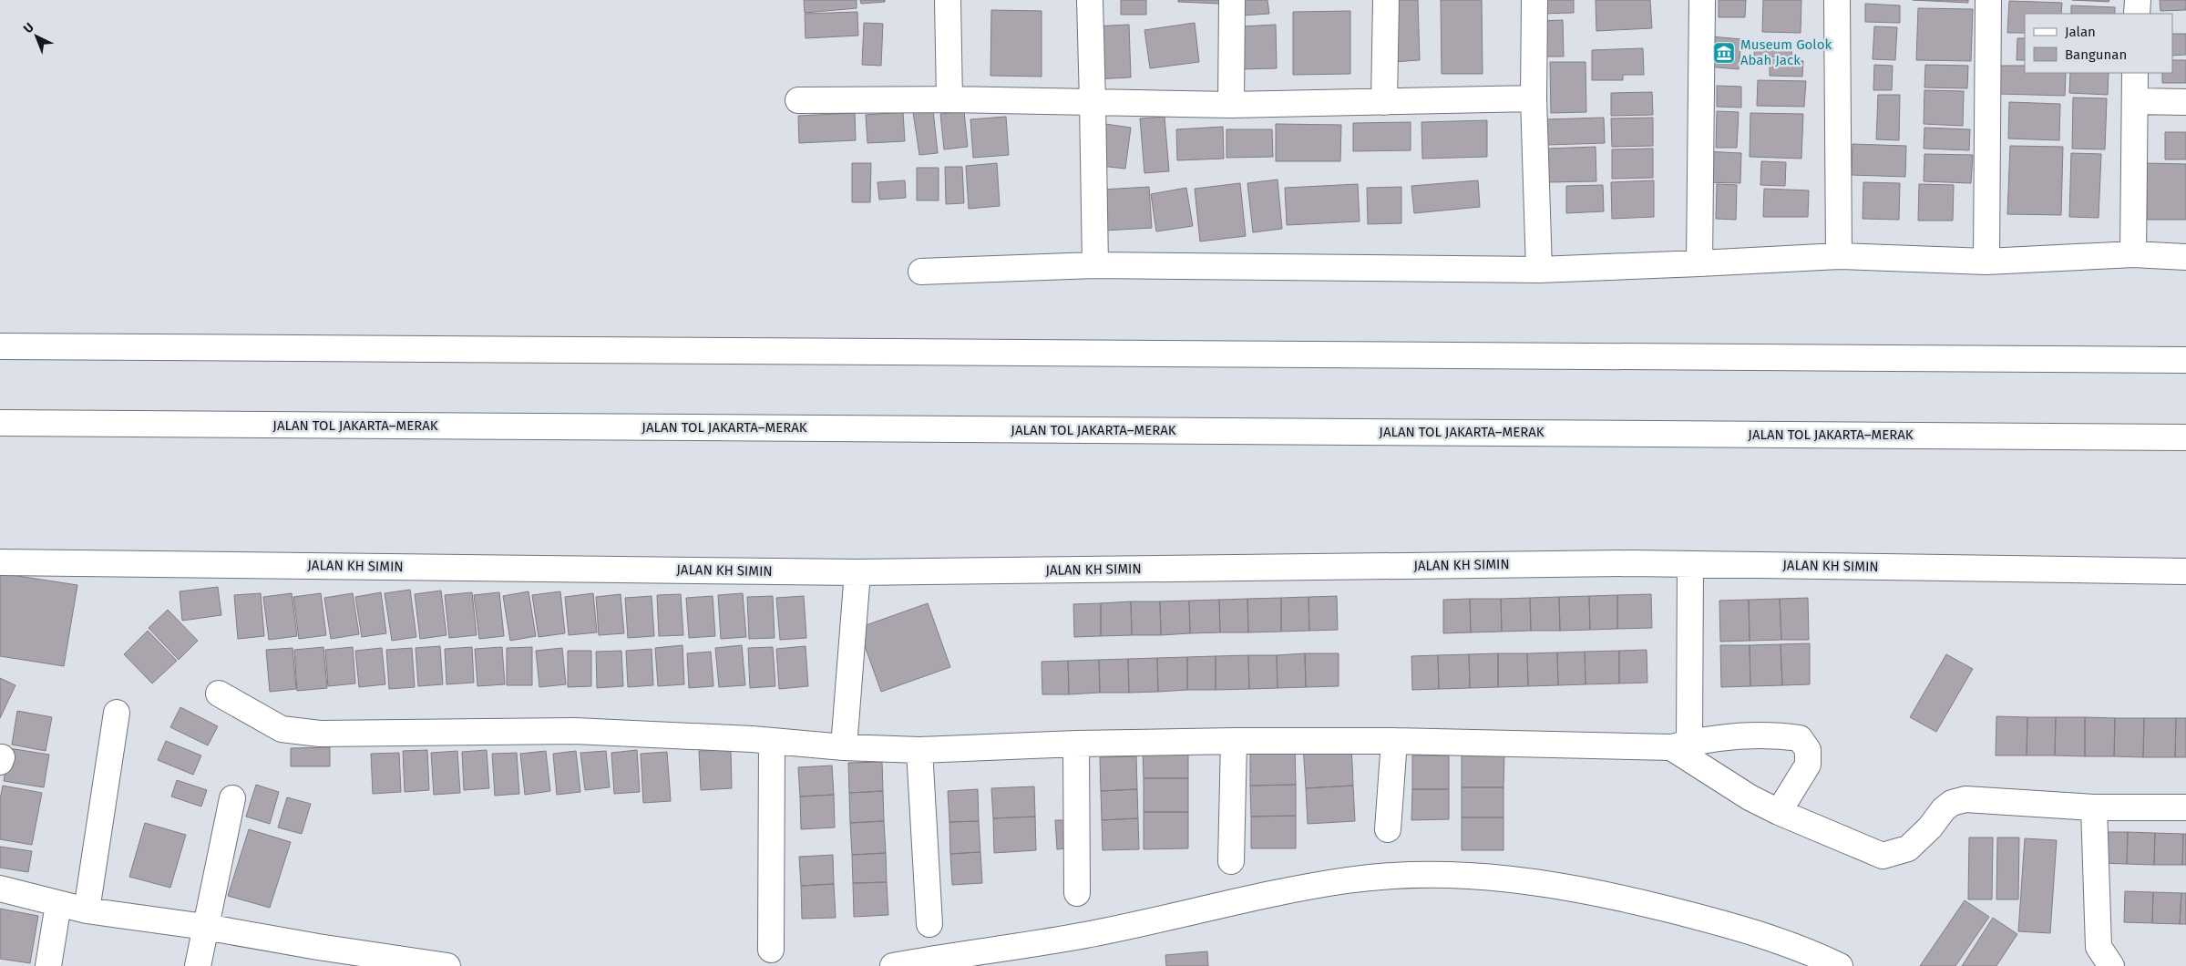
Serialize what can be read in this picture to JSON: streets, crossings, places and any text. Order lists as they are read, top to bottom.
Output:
{
  "streets": {
    "main road": ["JALAN TOL JAKARTA–MERAK", "JALAN KH SIMIN"]
  },
  "places": {
    "museum": ["Museum Golok Abah Jack"]
  },
  "legend": ["Jalan", "Bangunan"],
  "north": "top left"
}
